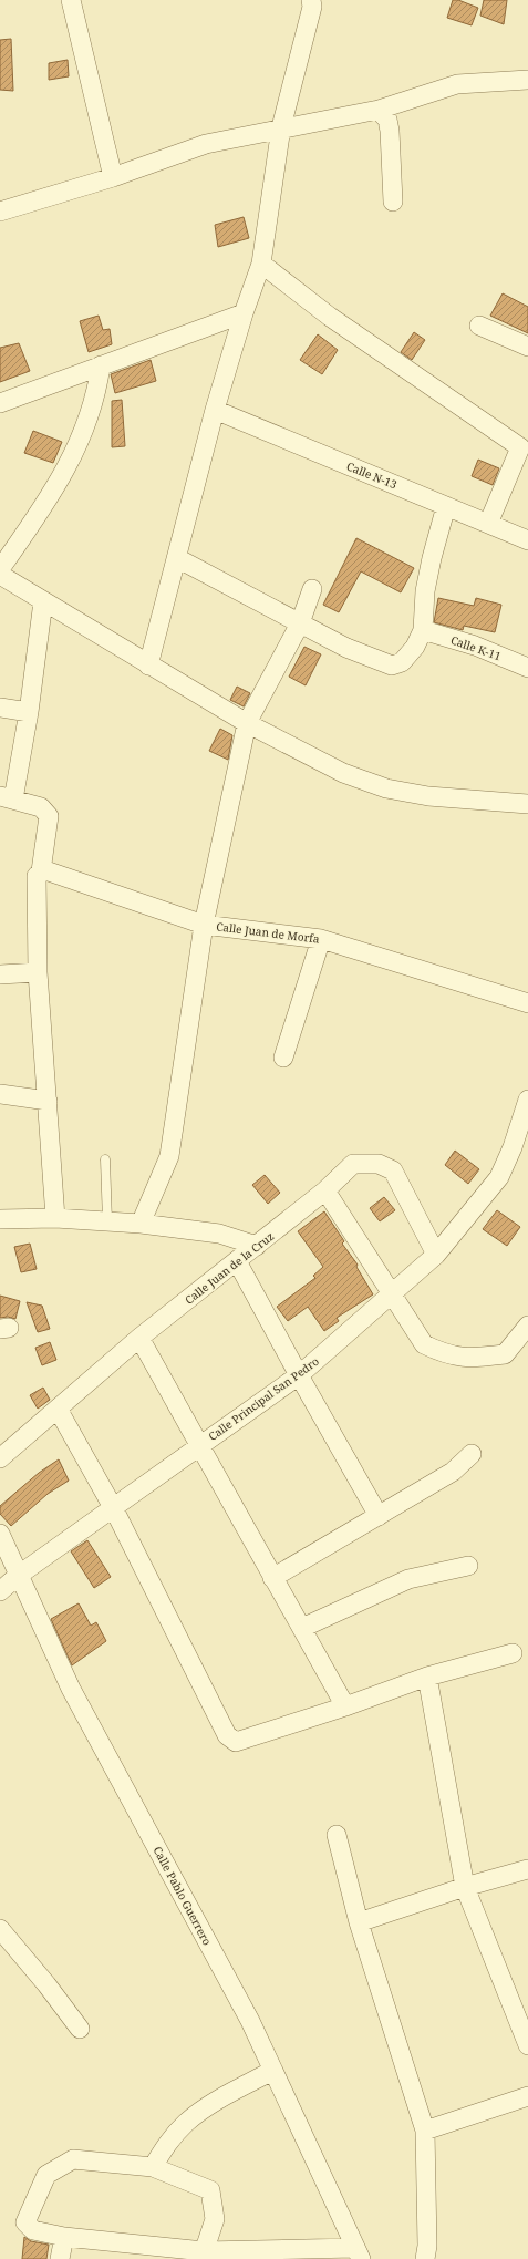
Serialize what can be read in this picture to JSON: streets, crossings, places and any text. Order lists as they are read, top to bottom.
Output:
{
  "streets": {
    "street": [
      "Calle N-13",
      "Calle K-11",
      "Calle Juan de Morfa",
      "Calle Juan de la Cruz",
      "Calle Principal San Pedro",
      "Calle Pablo Guerrero"
    ]
  },
  "crossings": [
    ["Calle Juan de la Cruz", "Calle Principal San Pedro"],
    ["Calle Principal San Pedro", "Calle Pablo Guerrero"]
  ]
}
